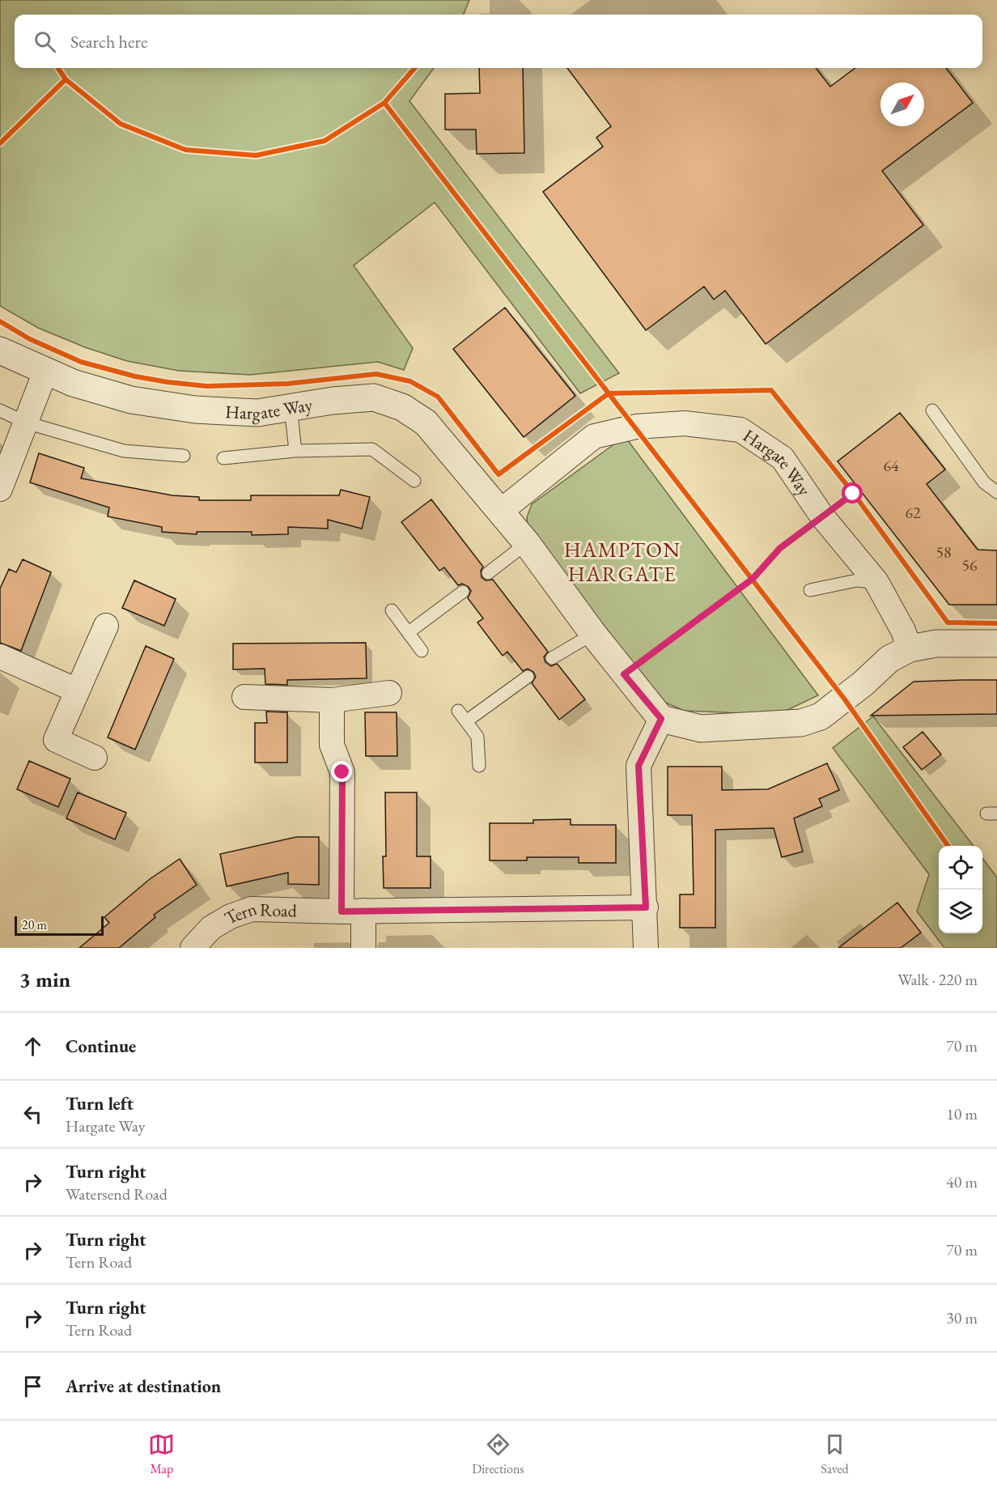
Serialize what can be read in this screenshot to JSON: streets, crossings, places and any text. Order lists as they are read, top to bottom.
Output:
{
  "streets": {
    "street": ["Hargate Way", "Tern Road"]
  },
  "districts": ["HAMPTON HARGATE"],
  "house_numbers": [
    "64",
    "62",
    "58",
    "56"
  ],
  "scale_bar": "20 m",
  "north": "top right",
  "page": {
    "search": "Search here",
    "scale": "20 m",
    "heading": ["3 min", "Walk · 220 m"],
    "list": [
      ["Continue", "70 m"],
      ["Turn left", "Hargate Way", "10 m"],
      ["Turn right", "Watersend Road", "40 m"],
      ["Turn right", "Tern Road", "70 m"],
      ["Turn right", "Tern Road", "30 m"],
      "Arrive at destination"
    ],
    "nav": ["Map", "Directions", "Saved"]
  }
}
